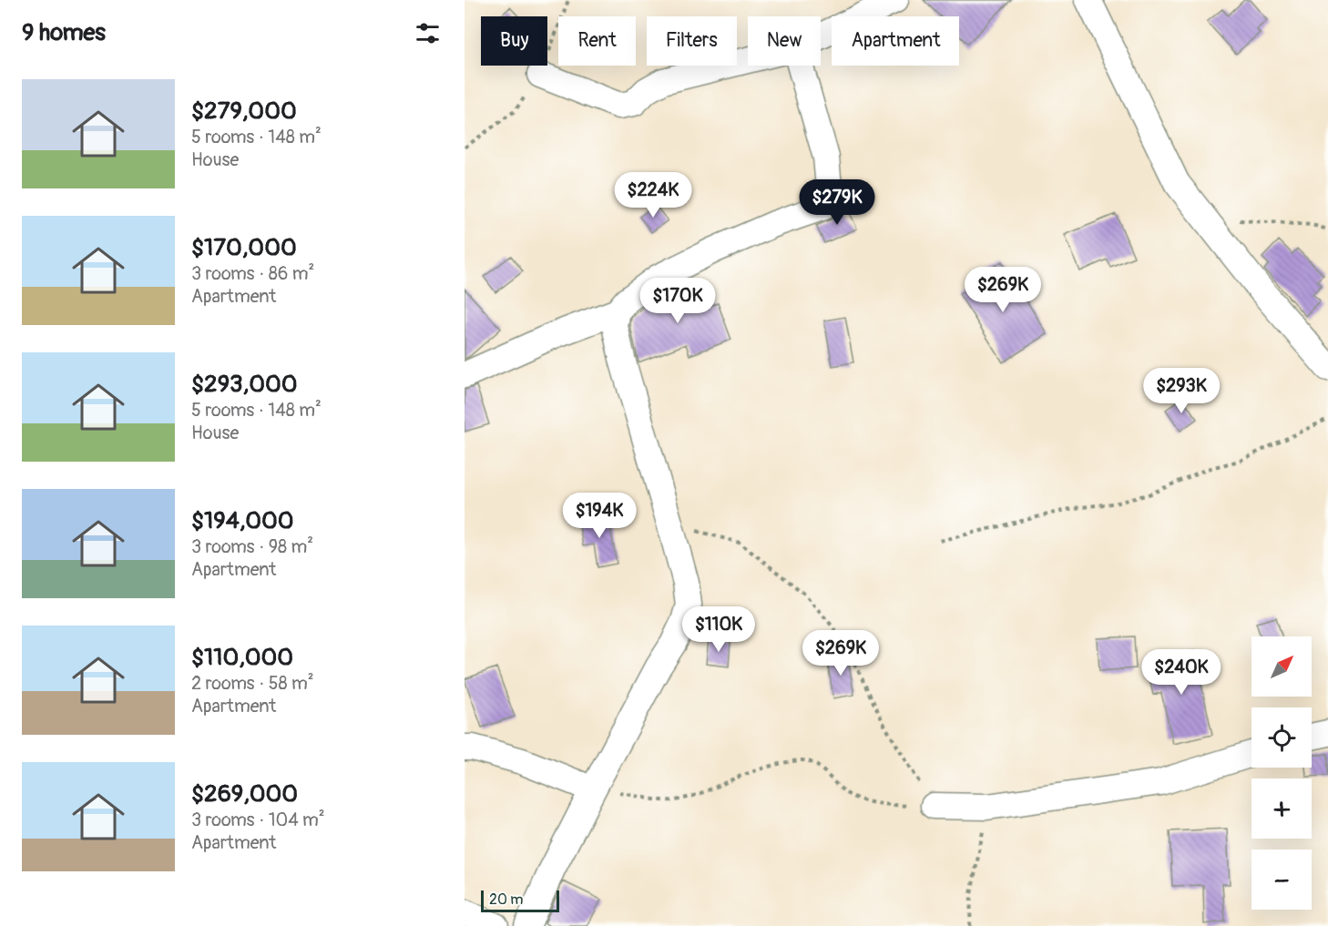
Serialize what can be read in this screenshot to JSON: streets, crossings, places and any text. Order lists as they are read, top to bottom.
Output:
{
  "scale_bar": "20 m",
  "north": "top right",
  "page": {
    "heading": "9 homes",
    "chip": [
      "Buy",
      "Rent",
      "Filters",
      "New",
      "Apartment"
    ],
    "list": [
      {
        "name": "$279,000",
        "note": "5 rooms · 148 m² · House"
      },
      {
        "name": "$170,000",
        "note": "3 rooms · 86 m² · Apartment"
      },
      {
        "name": "$293,000",
        "note": "5 rooms · 148 m² · House"
      },
      {
        "name": "$194,000",
        "note": "3 rooms · 98 m² · Apartment"
      },
      {
        "name": "$110,000",
        "note": "2 rooms · 58 m² · Apartment"
      },
      {
        "name": "$269,000",
        "note": "3 rooms · 104 m² · Apartment"
      }
    ],
    "price": [
      "$224K",
      "$279K",
      "$269K",
      "$170K",
      "$293K",
      "$194K",
      "$110K",
      "$269K",
      "$240K"
    ],
    "map_buttons": ["+", "−"],
    "scale": "20 m"
  }
}
